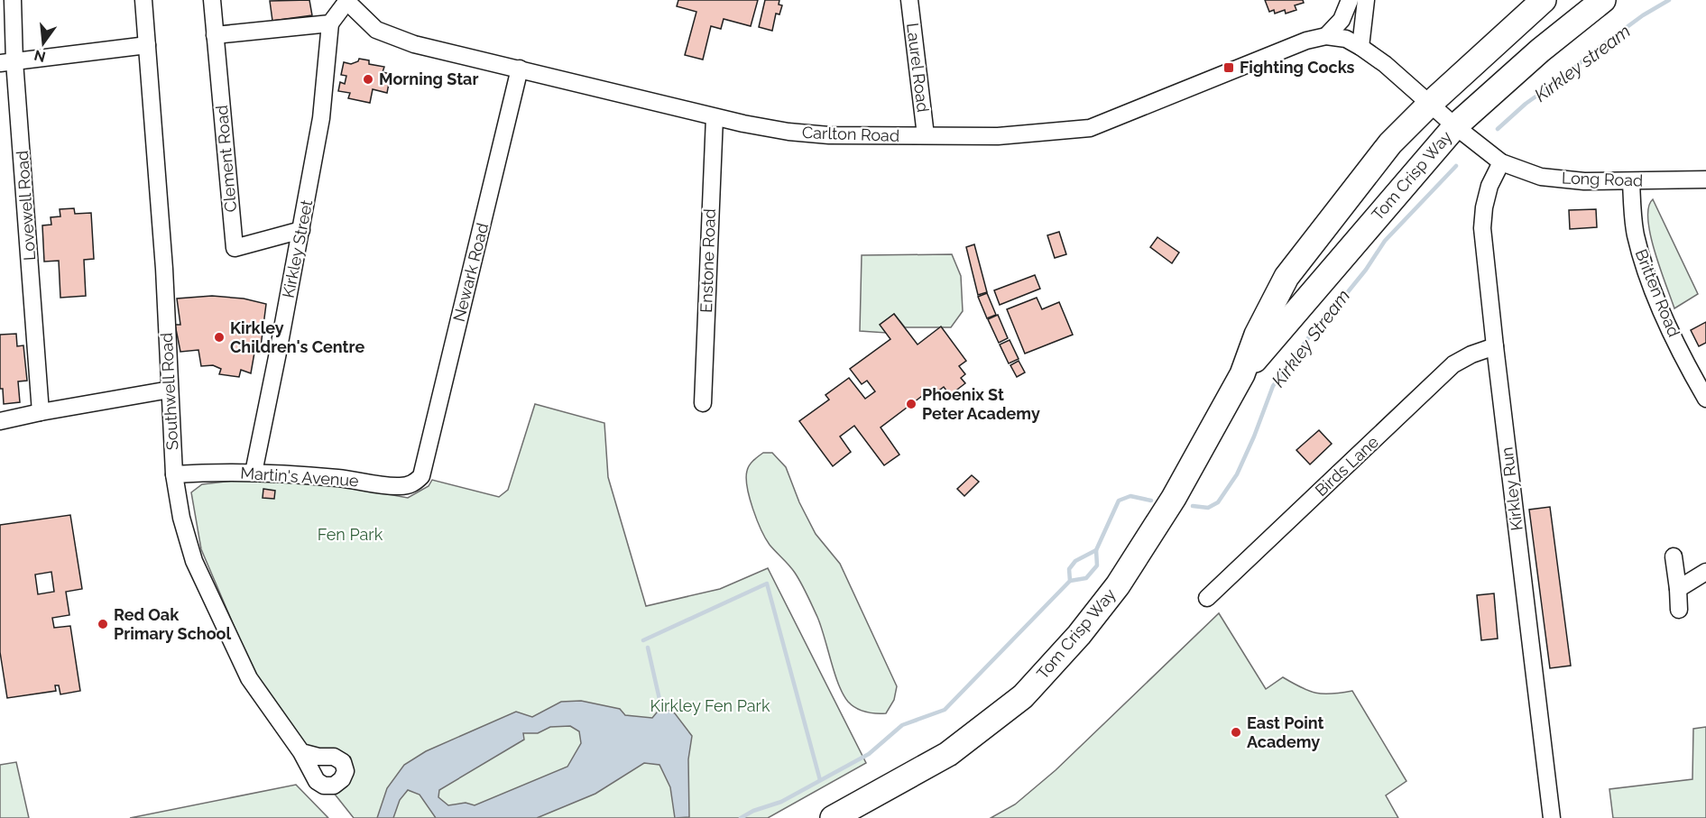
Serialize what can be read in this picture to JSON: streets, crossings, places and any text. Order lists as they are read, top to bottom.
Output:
{
  "streets": {
    "highway": ["Tom Crisp Way"],
    "street": [
      "Laurel Road",
      "Carlton Road",
      "Clement Road",
      "Long Road",
      "Lovewell Road",
      "Kirkley Street",
      "Enstone Road",
      "Newark Road",
      "Britten Road",
      "Southwell Road",
      "Birds Lane",
      "Martin's Avenue",
      "Kirkley Run"
    ]
  },
  "crossings": [
    ["Laurel Road", "Carlton Road"],
    ["Carlton Road", "Tom Crisp Way"],
    ["Carlton Road", "Long Road"],
    ["Carlton Road", "Enstone Road"],
    ["Carlton Road", "Newark Road"],
    ["Clement Road", "Kirkley Street"],
    ["Tom Crisp Way", "Long Road"],
    ["Long Road", "Britten Road"],
    ["Long Road", "Kirkley Run"],
    ["Kirkley Street", "Martin's Avenue"],
    ["Newark Road", "Martin's Avenue"],
    ["Southwell Road", "Martin's Avenue"],
    ["Birds Lane", "Kirkley Run"]
  ],
  "water": ["Kirkley stream", "Kirkley Stream"],
  "parks": ["Fen Park", "Kirkley Fen Park"],
  "places": {
    "transit": ["Fighting Cocks"],
    "other": [
      "Morning Star",
      "Kirkley Children's Centre",
      "Phoenix St Peter Academy",
      "Red Oak Primary School",
      "East Point Academy"
    ]
  },
  "north": "bottom"
}
